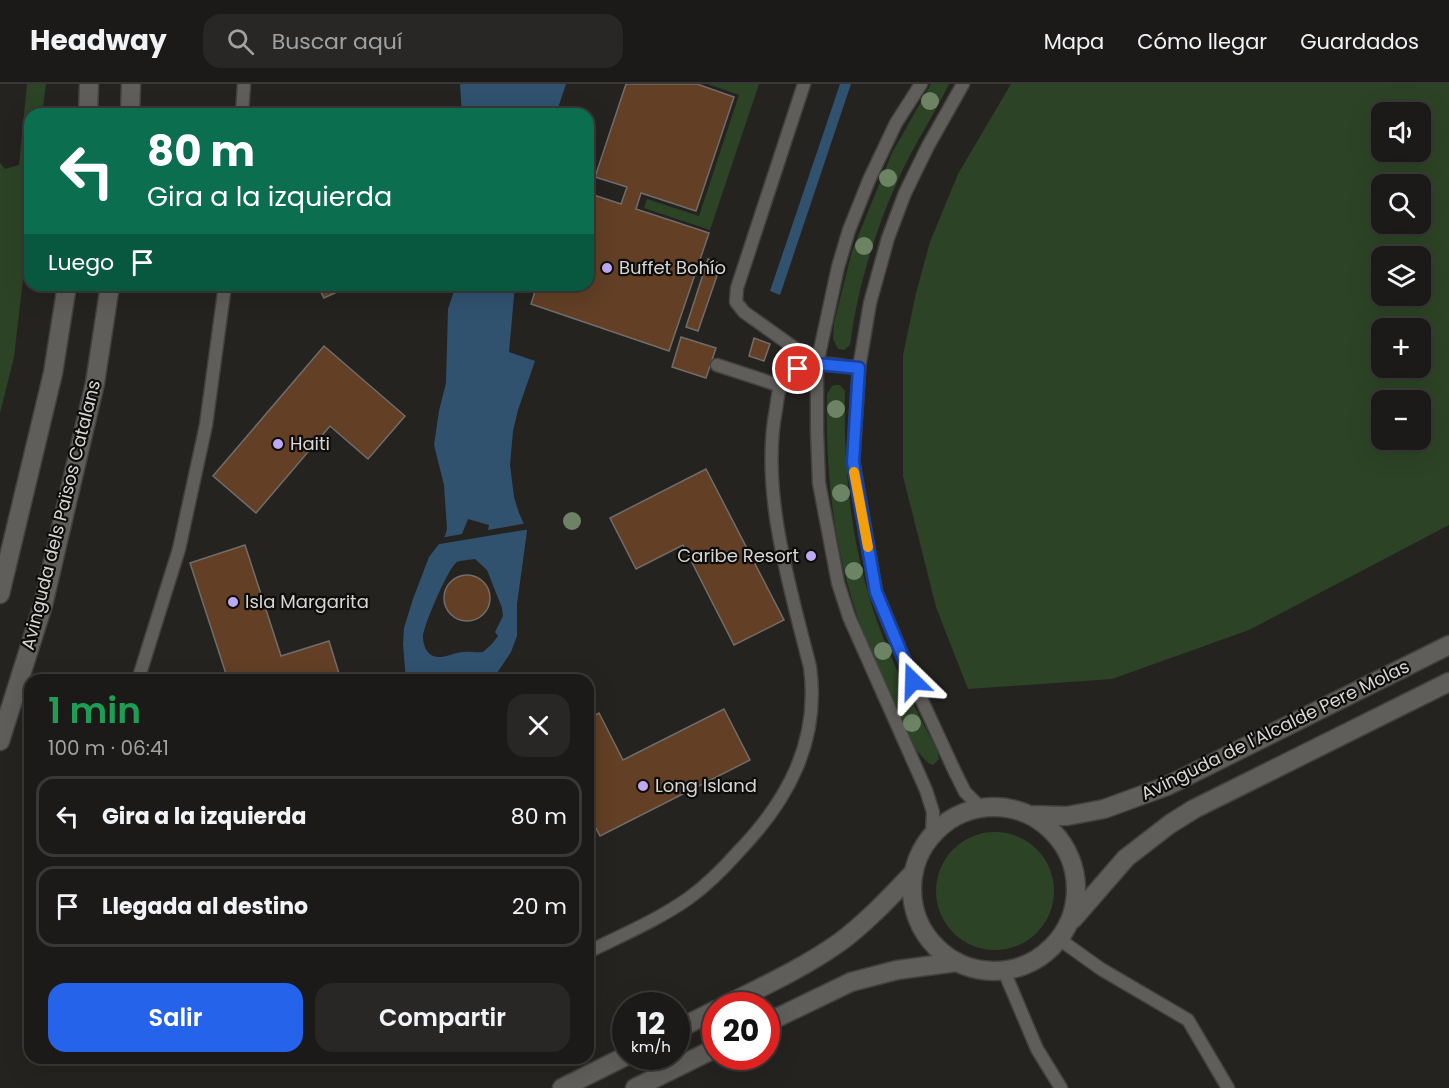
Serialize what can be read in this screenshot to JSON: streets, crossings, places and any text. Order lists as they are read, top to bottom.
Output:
{
  "streets": {
    "street": ["Avinguda dels Països Catalans", "Avinguda de l'Alcalde Pere Molas"]
  },
  "places": [
    "Buffet Bohío",
    "Haiti",
    "Caribe Resort",
    "Isla Margarita",
    "Long Island"
  ],
  "page": {
    "header": "Headway",
    "search": "Buscar aquí",
    "nav": ["Mapa", "Cómo llegar", "Guardados"],
    "map_buttons": ["+", "−"],
    "turn": ["80 m", "Gira a la izquierda"],
    "then": "Luego",
    "heading": ["1 min", "100 m · 06:41"],
    "list": [
      {
        "name": "Gira a la izquierda",
        "value": "80 m"
      },
      {
        "name": "Llegada al destino",
        "value": "20 m"
      }
    ],
    "buttons": ["Salir", "Compartir"],
    "speed": "12 km/h",
    "limit": "20"
  }
}
